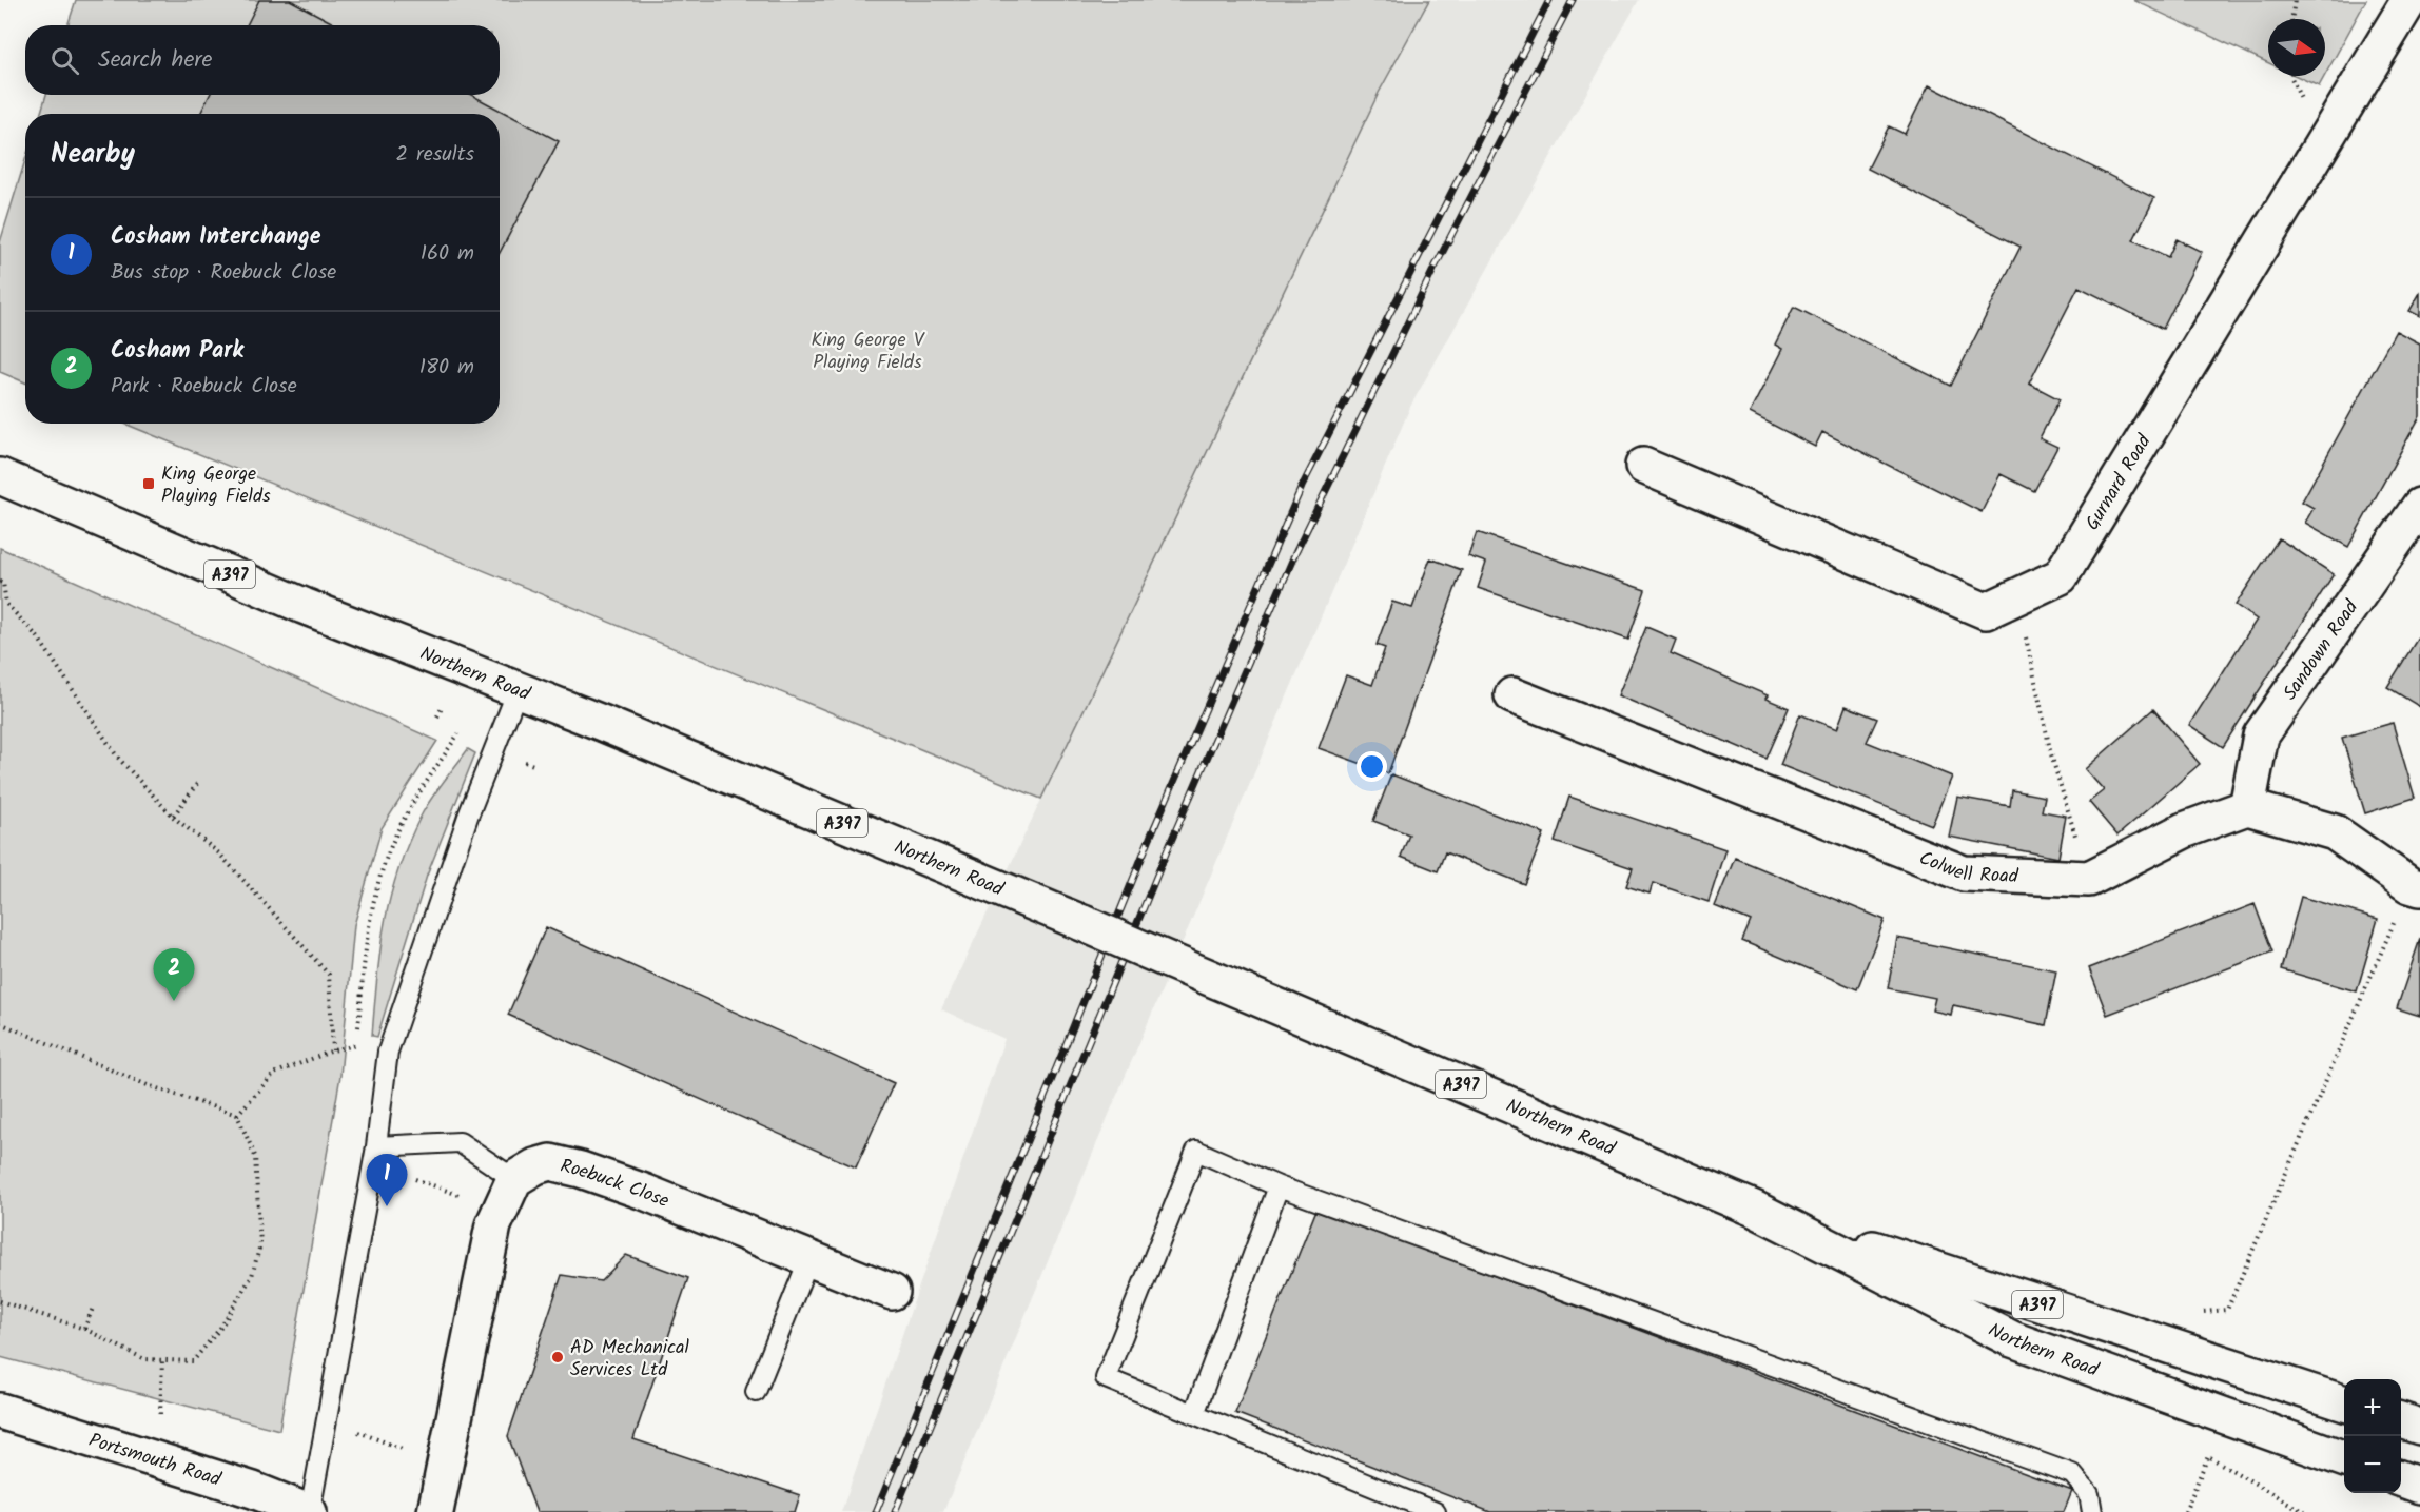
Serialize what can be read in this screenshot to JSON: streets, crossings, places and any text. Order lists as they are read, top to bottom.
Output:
{
  "streets": {
    "street": [
      "Gurnard Road",
      "A397",
      "Sandown Road",
      "Northern Road",
      "Colwell Road",
      "Roebuck Close",
      "Portsmouth Road"
    ]
  },
  "crossings": [
    ["Sandown Road", "Colwell Road"]
  ],
  "parks": ["King George V Playing Fields"],
  "places": {
    "transit": ["King George Playing Fields"],
    "other": ["AD Mechanical Services Ltd"]
  },
  "north": "right",
  "page": {
    "search": "Search here",
    "heading": ["Nearby", "2 results"],
    "list": [
      {
        "mark": "1",
        "name": "Cosham Interchange",
        "note": "Bus stop · Roebuck Close",
        "value": "160 m"
      },
      {
        "mark": "2",
        "name": "Cosham Park",
        "note": "Park · Roebuck Close",
        "value": "180 m"
      }
    ],
    "pins": ["2", "1"],
    "map_buttons": ["+", "−"]
  }
}
